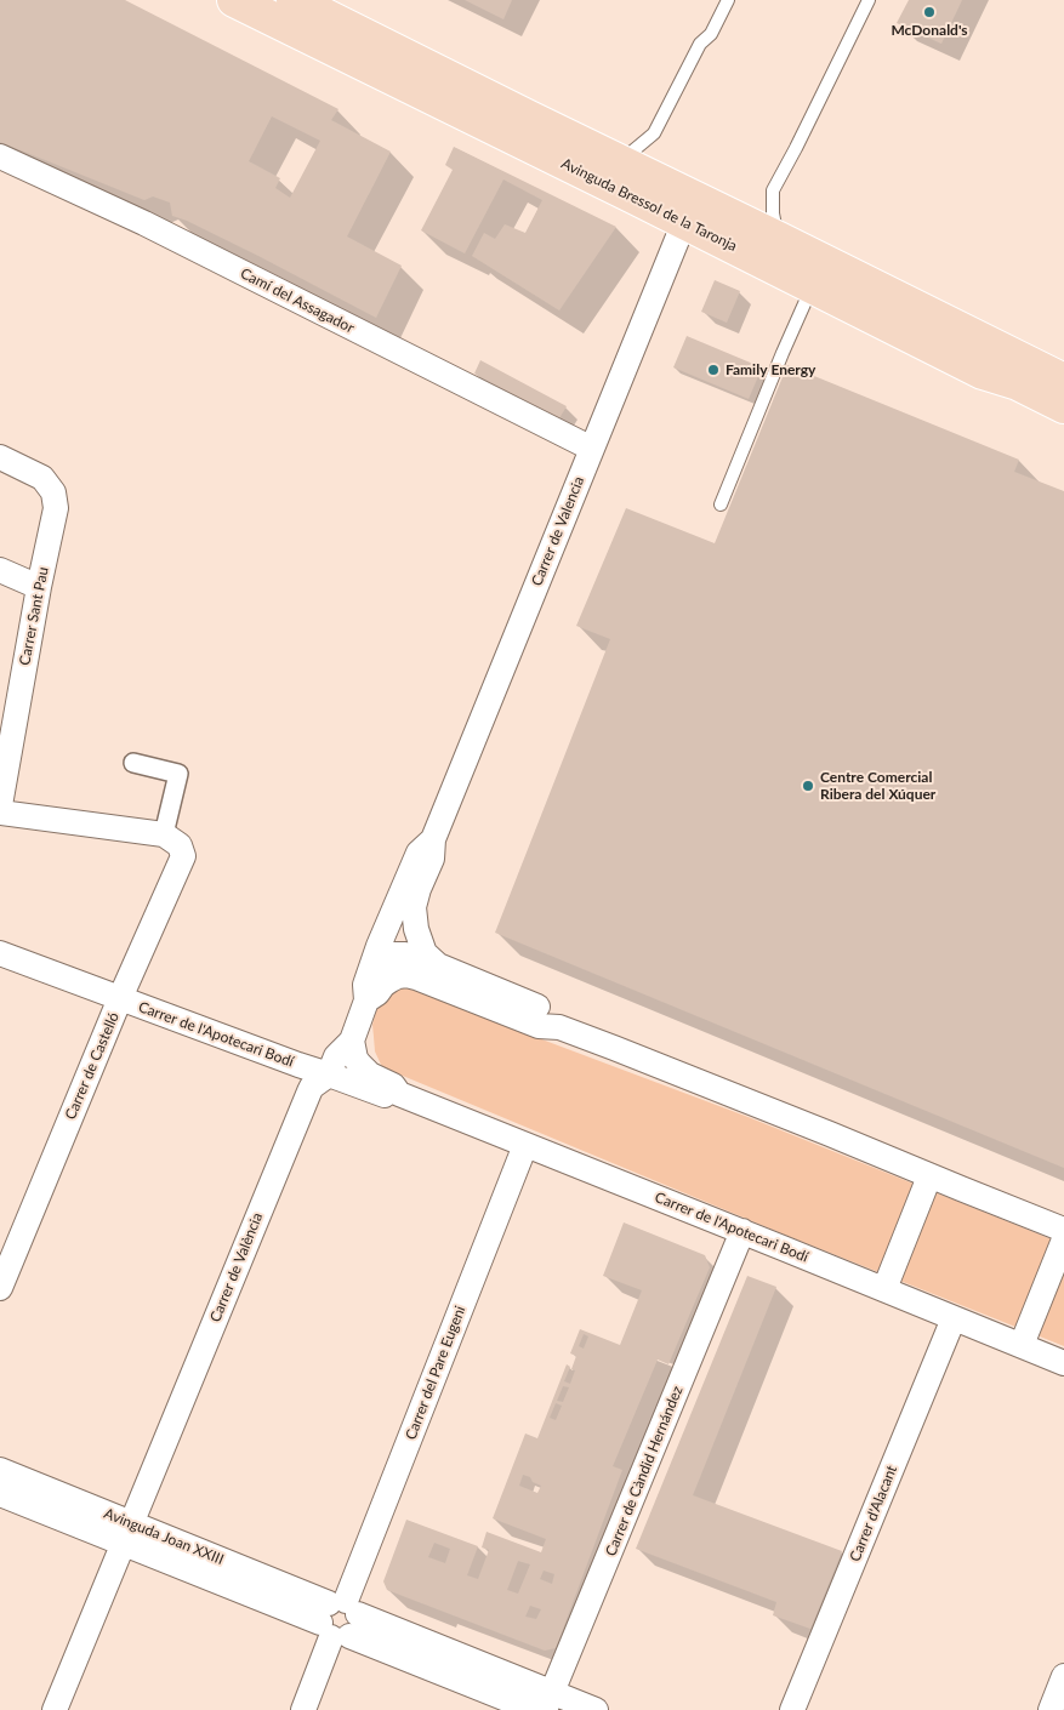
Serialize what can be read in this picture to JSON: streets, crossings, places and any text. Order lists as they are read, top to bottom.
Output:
{
  "streets": {
    "main road": ["Avinguda Bressol de la Taronja"],
    "street": [
      "Camí del Assagador",
      "Carrer de Valencia",
      "Carrer Sant Pau",
      "Carrer de l'Apotecari Bodí",
      "Carrer de Castelló",
      "Carrer de València",
      "Carrer del Pare Eugeni",
      "Carrer de Càndid Hernández",
      "Carrer d'Alacant",
      "Avinguda Joan XXIII"
    ]
  },
  "crossings": [
    ["Avinguda Bressol de la Taronja", "Carrer de Valencia"],
    ["Camí del Assagador", "Carrer de Valencia"],
    ["Carrer de Valencia", "Carrer de València"],
    ["Carrer de l'Apotecari Bodí", "Carrer de Castelló"],
    ["Carrer de l'Apotecari Bodí", "Carrer de València"],
    ["Carrer de l'Apotecari Bodí", "Carrer del Pare Eugeni"],
    ["Carrer de l'Apotecari Bodí", "Carrer de Càndid Hernández"],
    ["Carrer de l'Apotecari Bodí", "Carrer d'Alacant"],
    ["Carrer de València", "Avinguda Joan XXIII"],
    ["Carrer del Pare Eugeni", "Avinguda Joan XXIII"],
    ["Carrer de Càndid Hernández", "Avinguda Joan XXIII"]
  ],
  "places": ["McDonald's", "Family Energy", "Centre Comercial Ribera del Xúquer"]
}
